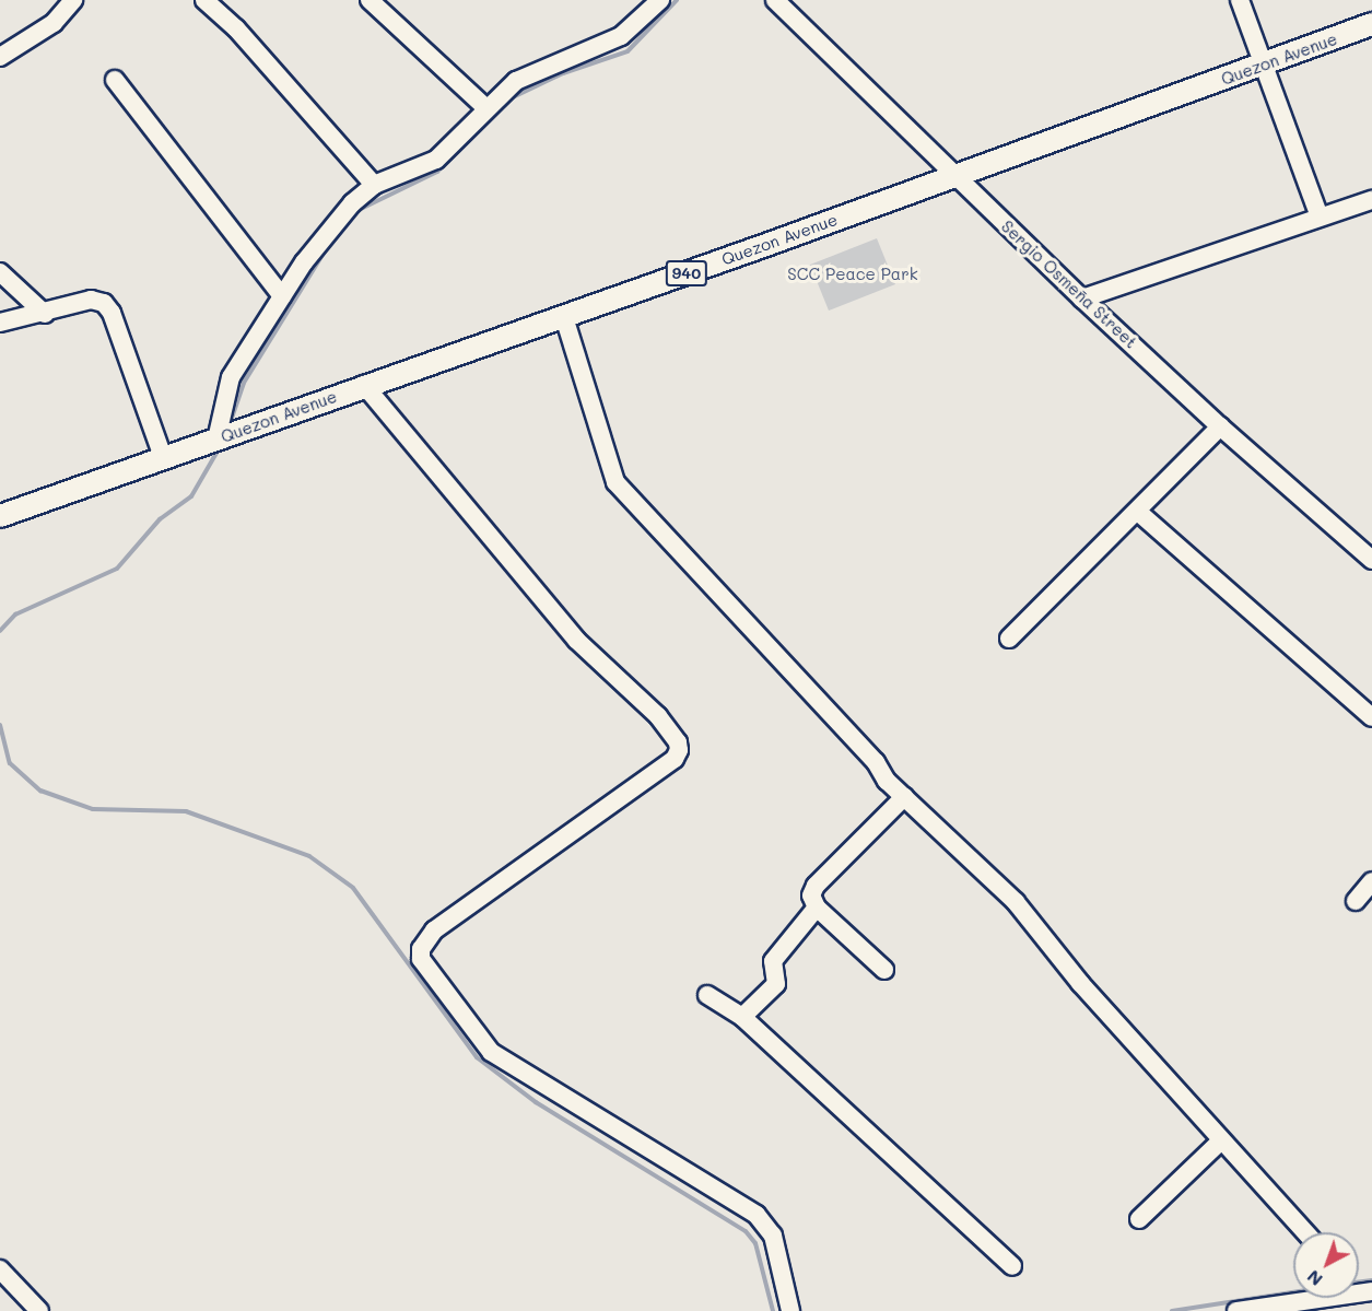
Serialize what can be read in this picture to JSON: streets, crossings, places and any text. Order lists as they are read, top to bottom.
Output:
{
  "streets": {
    "main road": ["Quezon Avenue", "940"],
    "street": ["Sergio Osmeña Street"]
  },
  "crossings": [
    ["Quezon Avenue", "Sergio Osmeña Street"]
  ],
  "parks": ["SCC Peace Park"],
  "north": "bottom left"
}
